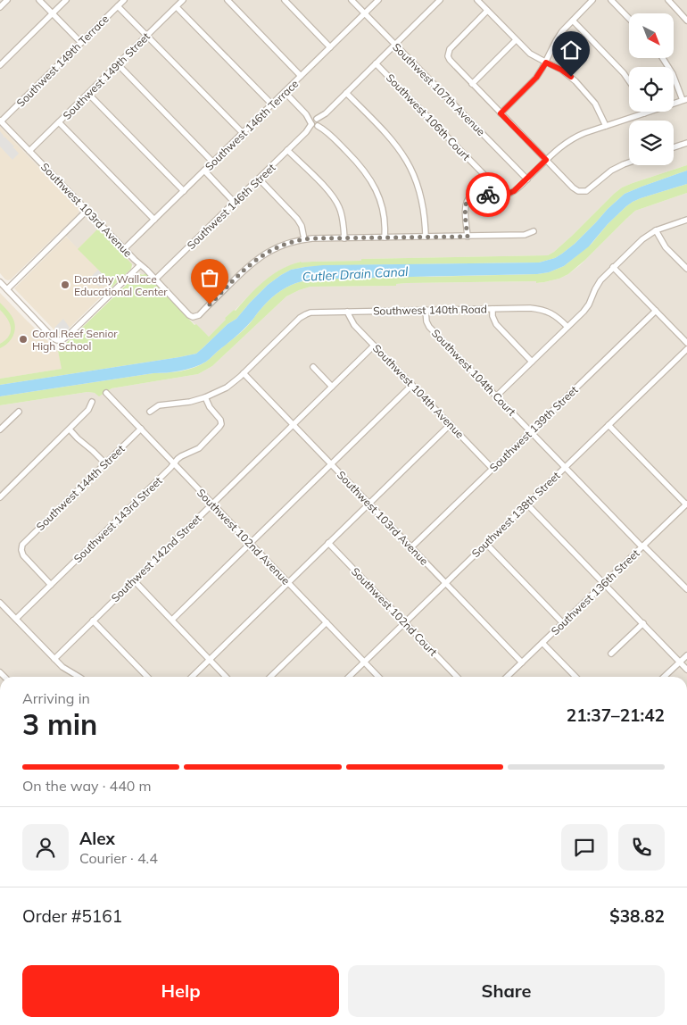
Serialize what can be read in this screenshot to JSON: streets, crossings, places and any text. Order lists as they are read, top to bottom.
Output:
{
  "streets": {
    "street": [
      "Southwest 149th Terrace",
      "Southwest 149th Street",
      "Southwest 107th Avenue",
      "Southwest 106th Court",
      "Southwest 146th Terrace",
      "Southwest 146th Street",
      "Southwest 103rd Avenue",
      "Southwest 140th Road",
      "Southwest 104th Court",
      "Southwest 104th Avenue",
      "Southwest 139th Street",
      "Southwest 144th Street",
      "Southwest 138th Street",
      "Southwest 143rd Street",
      "Southwest 102nd Avenue",
      "Southwest 142nd Street",
      "Southwest 136th Street",
      "Southwest 102nd Court"
    ]
  },
  "crossings": [
    ["Southwest 149th Terrace", "Southwest 103rd Avenue"],
    ["Southwest 149th Street", "Southwest 103rd Avenue"],
    ["Southwest 107th Avenue", "Southwest 146th Terrace"],
    ["Southwest 146th Terrace", "Southwest 103rd Avenue"],
    ["Southwest 146th Street", "Southwest 103rd Avenue"],
    ["Southwest 103rd Avenue", "Southwest 139th Street"],
    ["Southwest 103rd Avenue", "Southwest 138th Street"],
    ["Southwest 103rd Avenue", "Southwest 142nd Street"],
    ["Southwest 103rd Avenue", "Southwest 136th Street"],
    ["Southwest 140th Road", "Southwest 104th Court"],
    ["Southwest 140th Road", "Southwest 104th Avenue"],
    ["Southwest 104th Court", "Southwest 139th Street"],
    ["Southwest 104th Court", "Southwest 138th Street"],
    ["Southwest 104th Court", "Southwest 136th Street"],
    ["Southwest 104th Avenue", "Southwest 139th Street"],
    ["Southwest 104th Avenue", "Southwest 142nd Street"],
    ["Southwest 144th Street", "Southwest 143rd Street"],
    ["Southwest 144th Street", "Southwest 102nd Avenue"],
    ["Southwest 138th Street", "Southwest 102nd Avenue"],
    ["Southwest 138th Street", "Southwest 102nd Court"],
    ["Southwest 143rd Street", "Southwest 102nd Avenue"],
    ["Southwest 102nd Avenue", "Southwest 142nd Street"]
  ],
  "water": ["Cutler Drain Canal"],
  "places": ["Dorothy Wallace Educational Center", "Coral Reef Senior High School"],
  "north": "bottom right",
  "page": {
    "heading": ["3 min", "Arriving in", "21:37–21:42"],
    "panel": [
      "Alex",
      "Courier · 4.4",
      "Order #5161",
      "$38.82"
    ],
    "bar": "On the way · 440 m",
    "buttons": ["Help", "Share"]
  }
}
